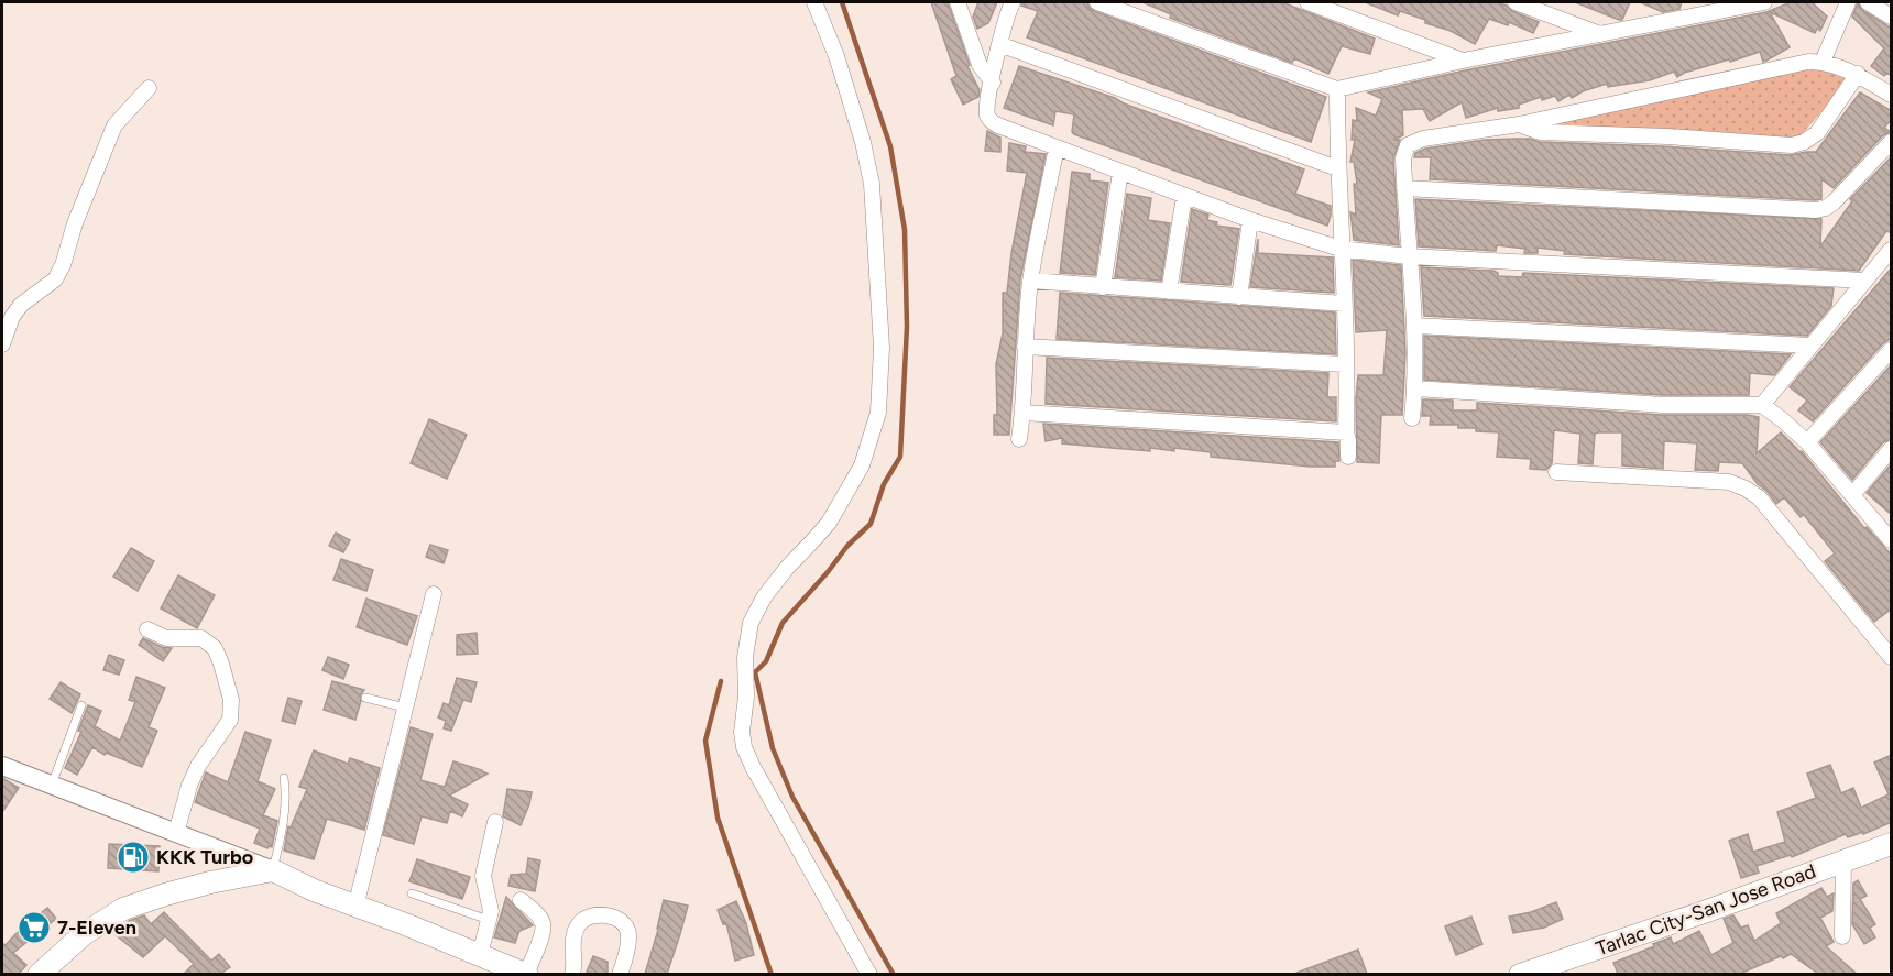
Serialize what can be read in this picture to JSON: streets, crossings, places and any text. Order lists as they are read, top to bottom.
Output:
{
  "streets": {
    "main road": ["Tarlac City-San Jose Road"]
  },
  "places": {
    "fuel station": ["KKK Turbo"],
    "supermarket": ["7-Eleven"]
  }
}
